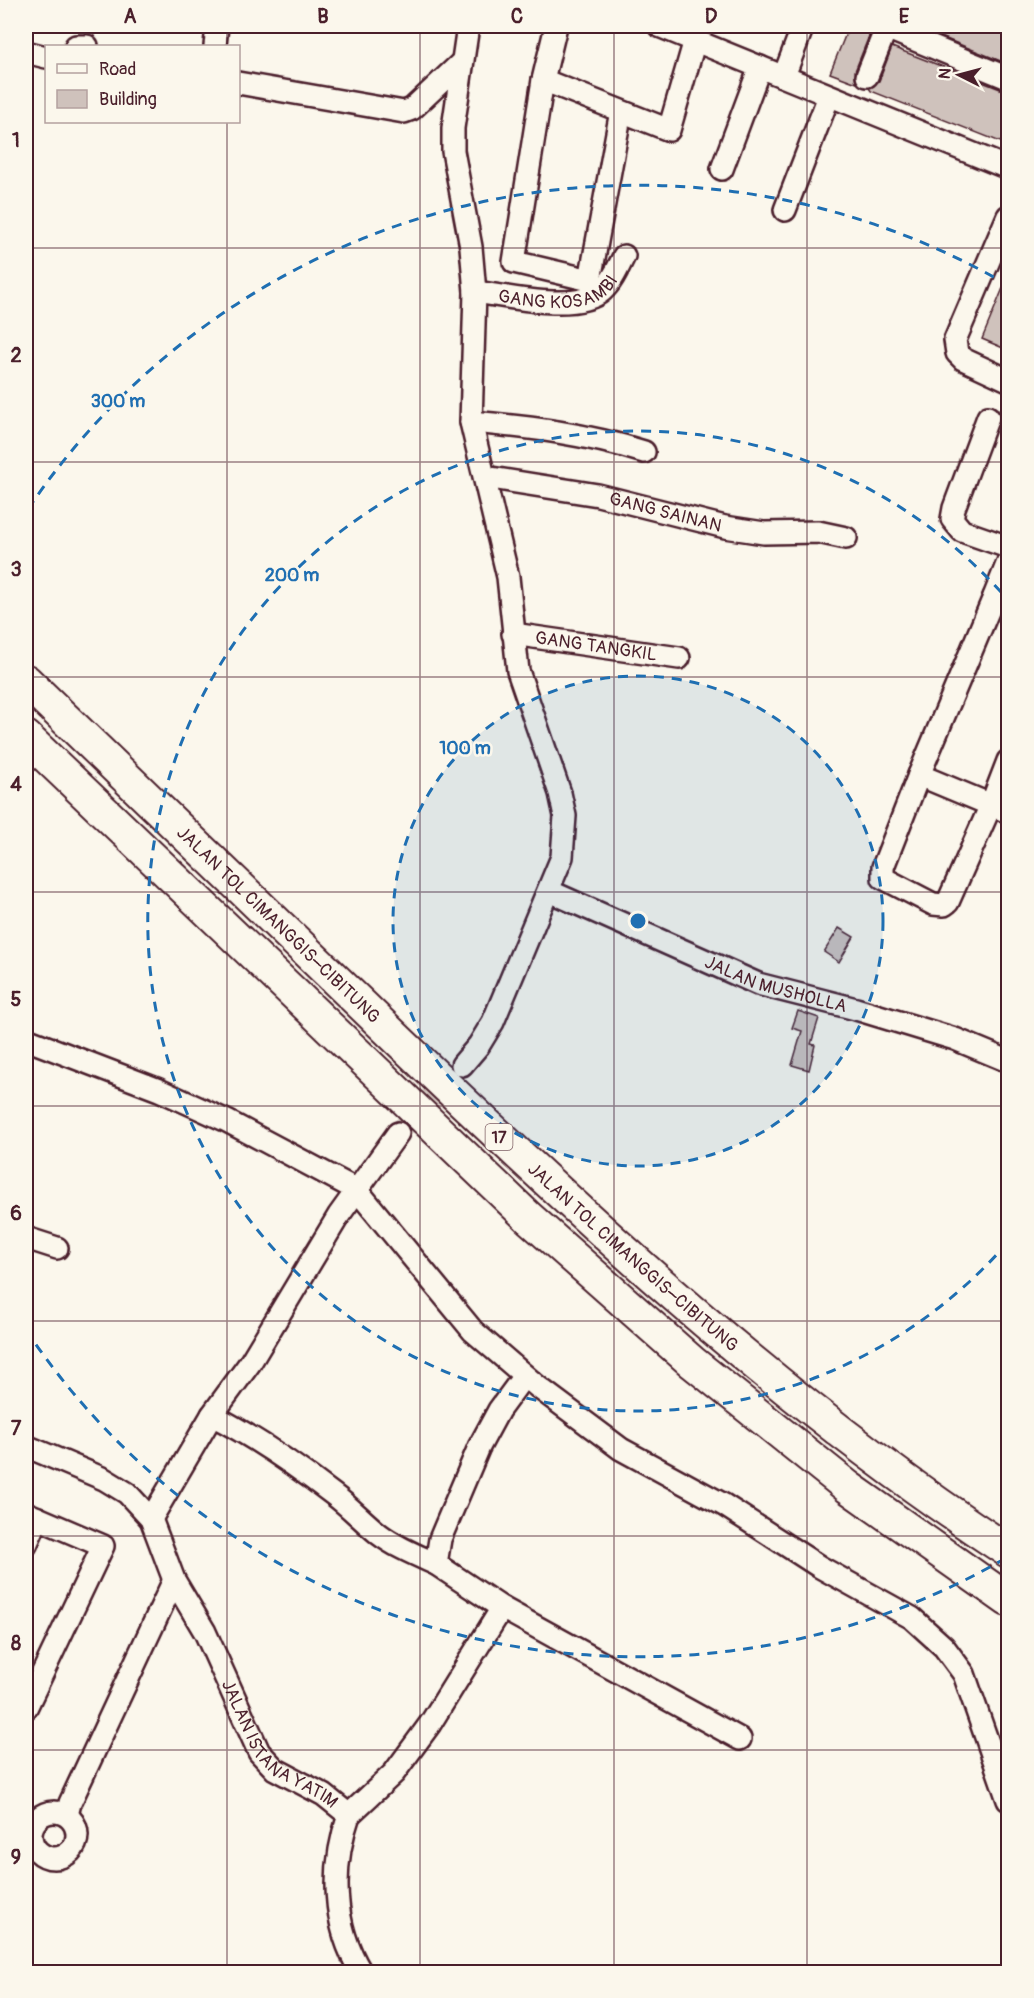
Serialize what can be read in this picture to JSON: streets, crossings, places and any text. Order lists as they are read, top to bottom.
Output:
{
  "streets": {
    "highway": ["JALAN TOL CIMANGGIS–CIBITUNG", "17"],
    "street": [
      "GANG KOSAMBI",
      "GANG SAINAN",
      "GANG TANGKIL",
      "JALAN MUSHOLLA",
      "JALAN ISTANA YATIM"
    ]
  },
  "legend": ["Road", "Building"],
  "north": "left",
  "grid": {
    "columns": [
      "A",
      "B",
      "C",
      "D",
      "E"
    ],
    "rows": [
      "1",
      "2",
      "3",
      "4",
      "5",
      "6",
      "7",
      "8",
      "9"
    ]
  },
  "rings": ["300 m", "200 m", "100 m"]
}
